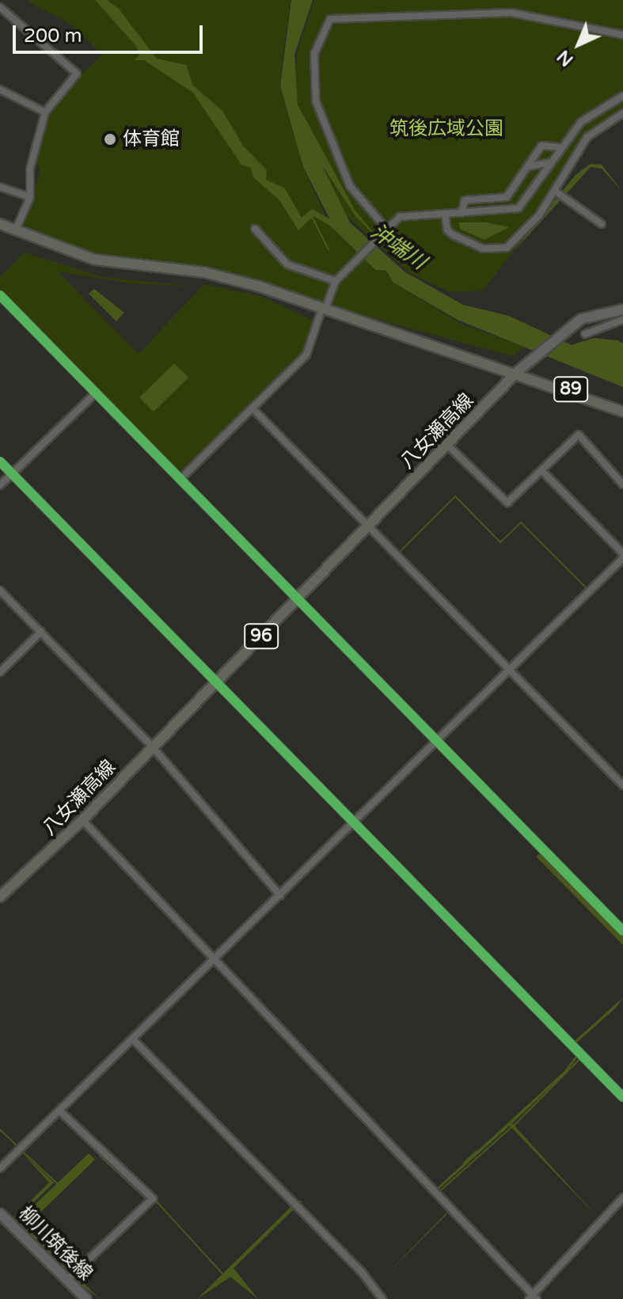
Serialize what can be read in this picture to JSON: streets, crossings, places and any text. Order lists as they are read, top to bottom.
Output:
{
  "streets": {
    "main road": [
      "89",
      "八女瀬高線",
      "96",
      "柳川筑後線"
    ]
  },
  "crossings": [
    ["89", "八女瀬高線"]
  ],
  "water": ["沖端川"],
  "parks": ["筑後広域公園"],
  "places": ["体育館"],
  "scale_bar": "200 m",
  "north": "bottom left"
}
